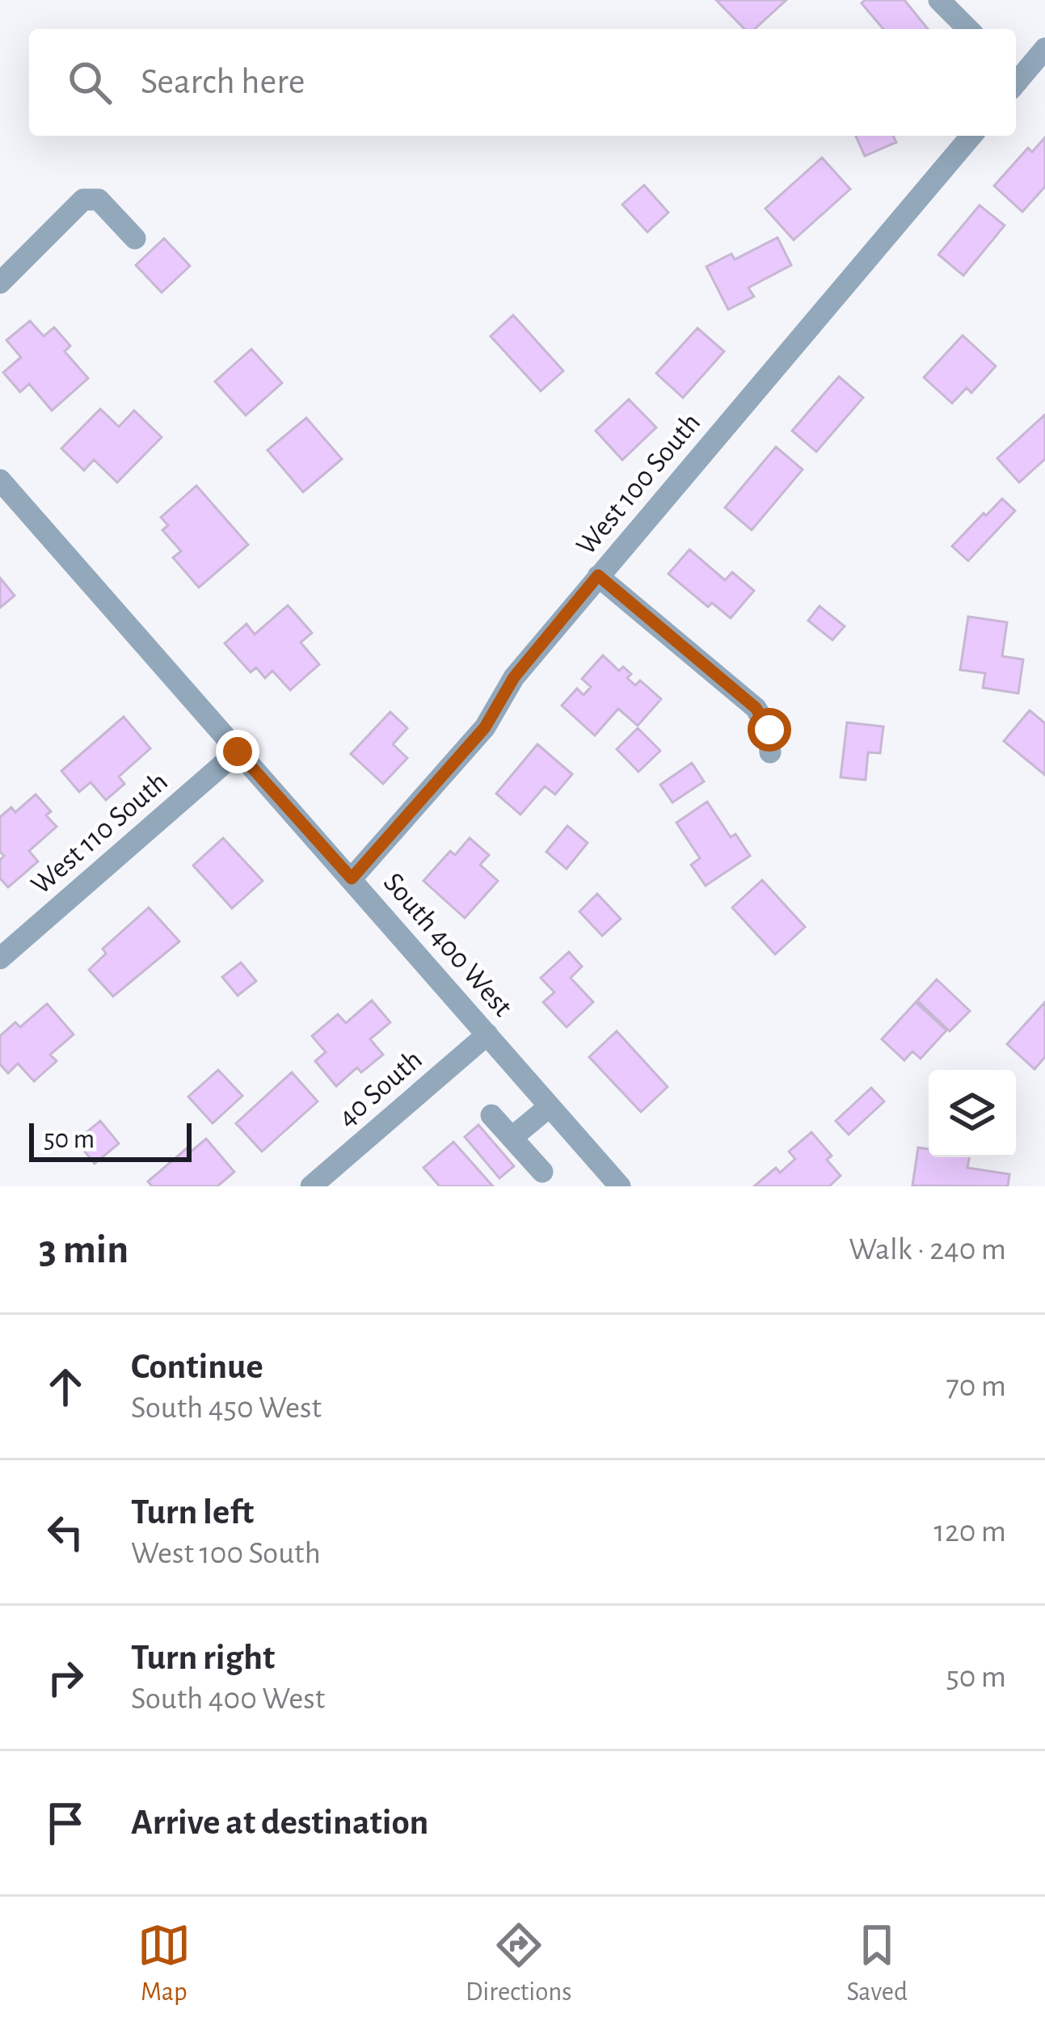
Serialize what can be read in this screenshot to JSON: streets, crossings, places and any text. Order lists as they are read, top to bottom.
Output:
{
  "streets": {
    "street": [
      "West 100 South",
      "West 110 South",
      "South 400 West",
      "40 South"
    ]
  },
  "crossings": [
    ["West 100 South", "South 400 West"],
    ["West 110 South", "South 400 West"],
    ["South 400 West", "40 South"]
  ],
  "scale_bar": "50 m",
  "page": {
    "search": "Search here",
    "scale": "50 m",
    "heading": ["3 min", "Walk · 240 m"],
    "list": [
      ["Continue", "South 450 West", "70 m"],
      ["Turn left", "West 100 South", "120 m"],
      ["Turn right", "South 400 West", "50 m"],
      "Arrive at destination"
    ],
    "nav": ["Map", "Directions", "Saved"]
  }
}
